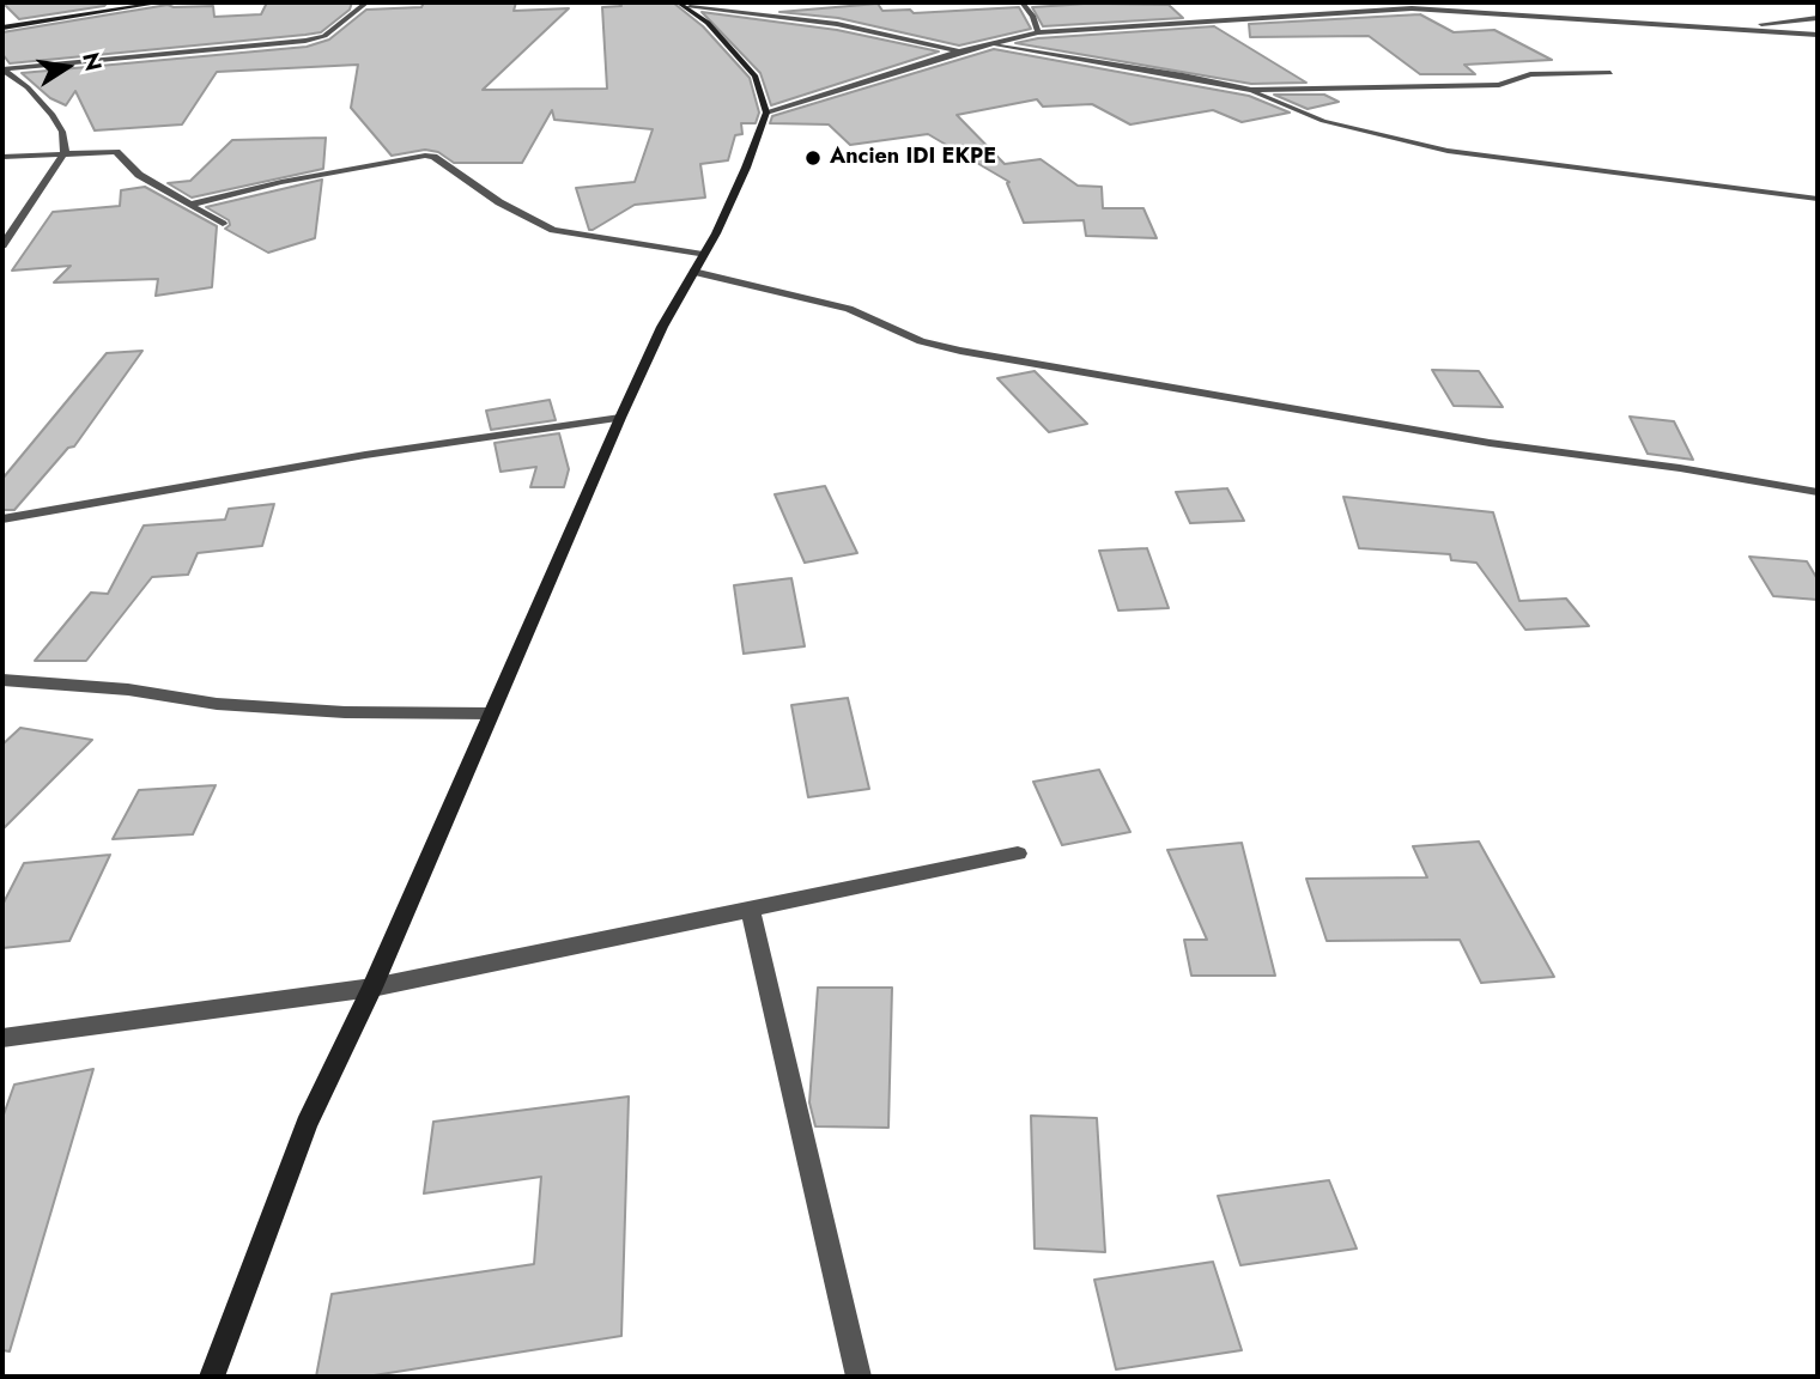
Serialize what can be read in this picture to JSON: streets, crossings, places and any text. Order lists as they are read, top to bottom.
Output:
{
  "places": ["Ancien IDI EKPE"],
  "north": "right"
}
